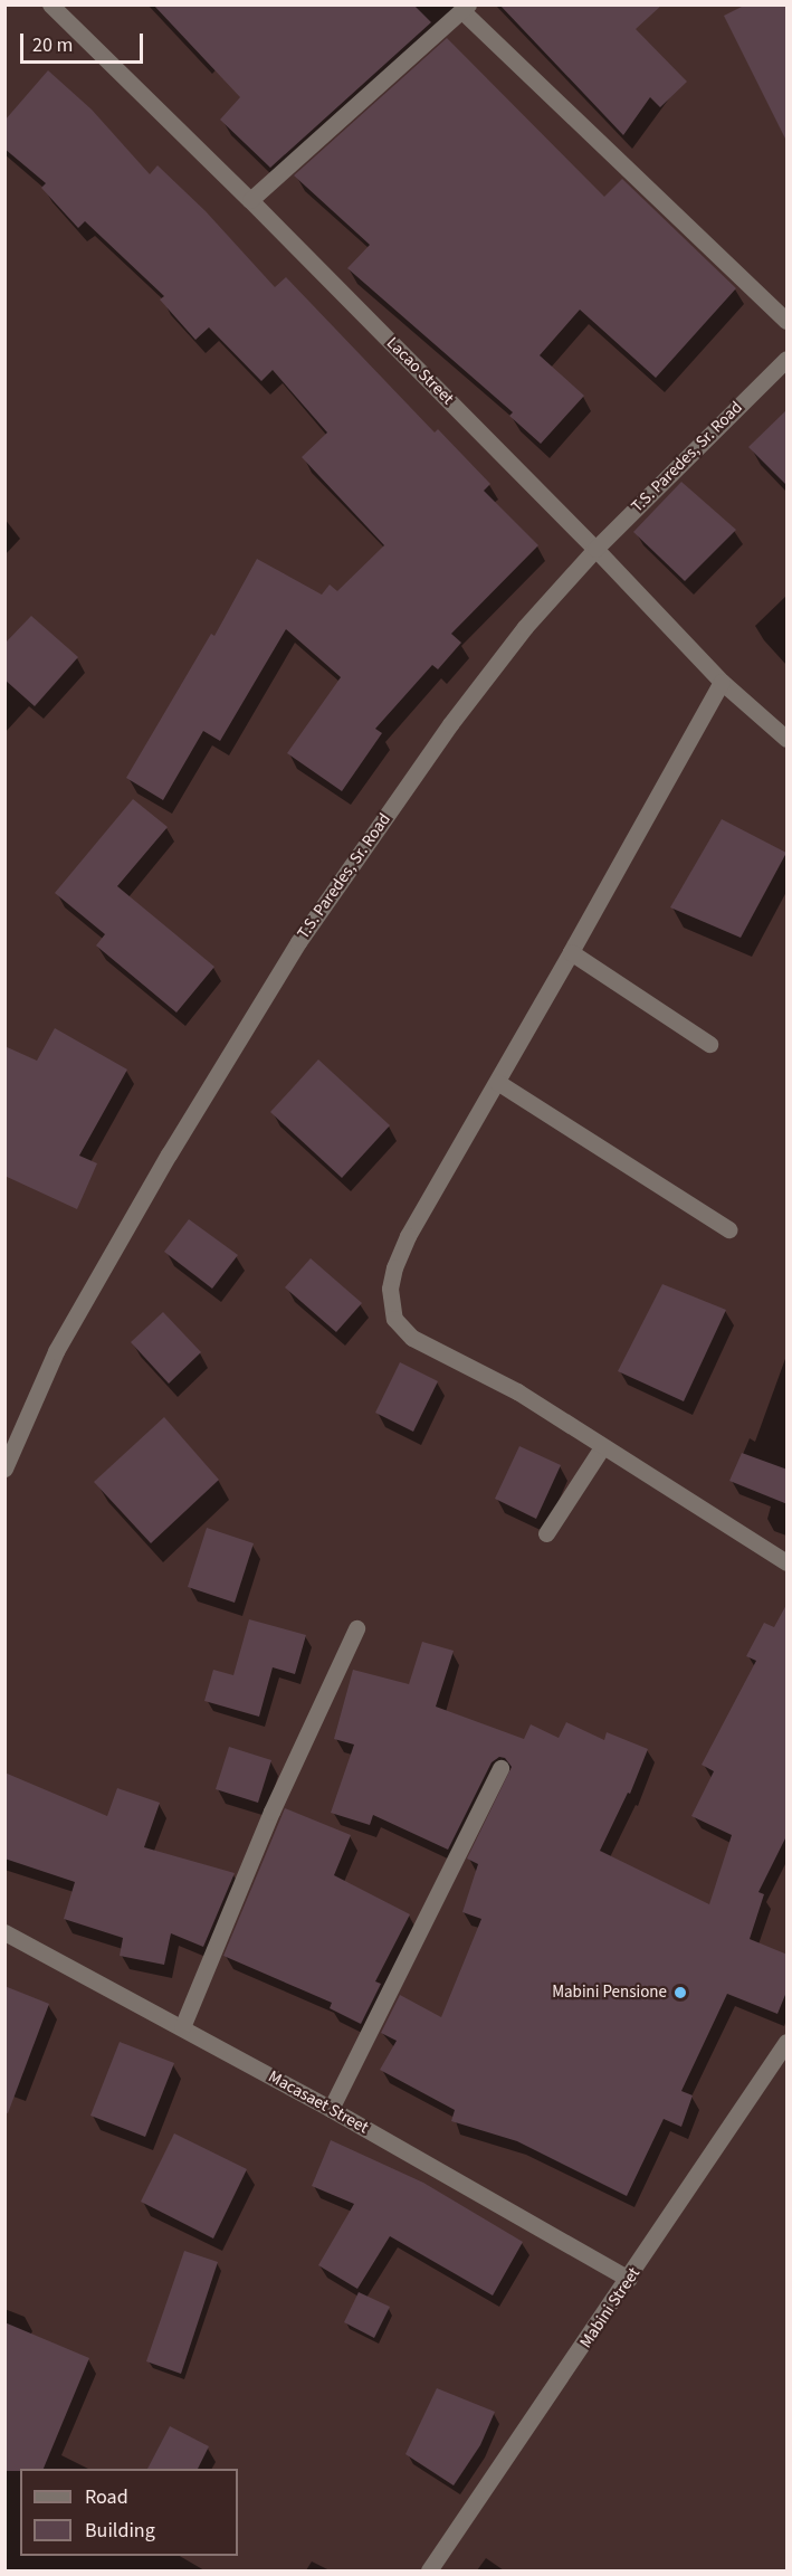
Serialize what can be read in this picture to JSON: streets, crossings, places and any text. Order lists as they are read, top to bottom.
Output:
{
  "streets": {
    "street": [
      "Lacao Street",
      "T.S. Paredes, Sr. Road",
      "Macasaet Street",
      "Mabini Street"
    ]
  },
  "crossings": [
    ["Lacao Street", "T.S. Paredes, Sr. Road"],
    ["Macasaet Street", "Mabini Street"]
  ],
  "places": ["Mabini Pensione"],
  "legend": ["Road", "Building"],
  "scale_bar": "20 m"
}
